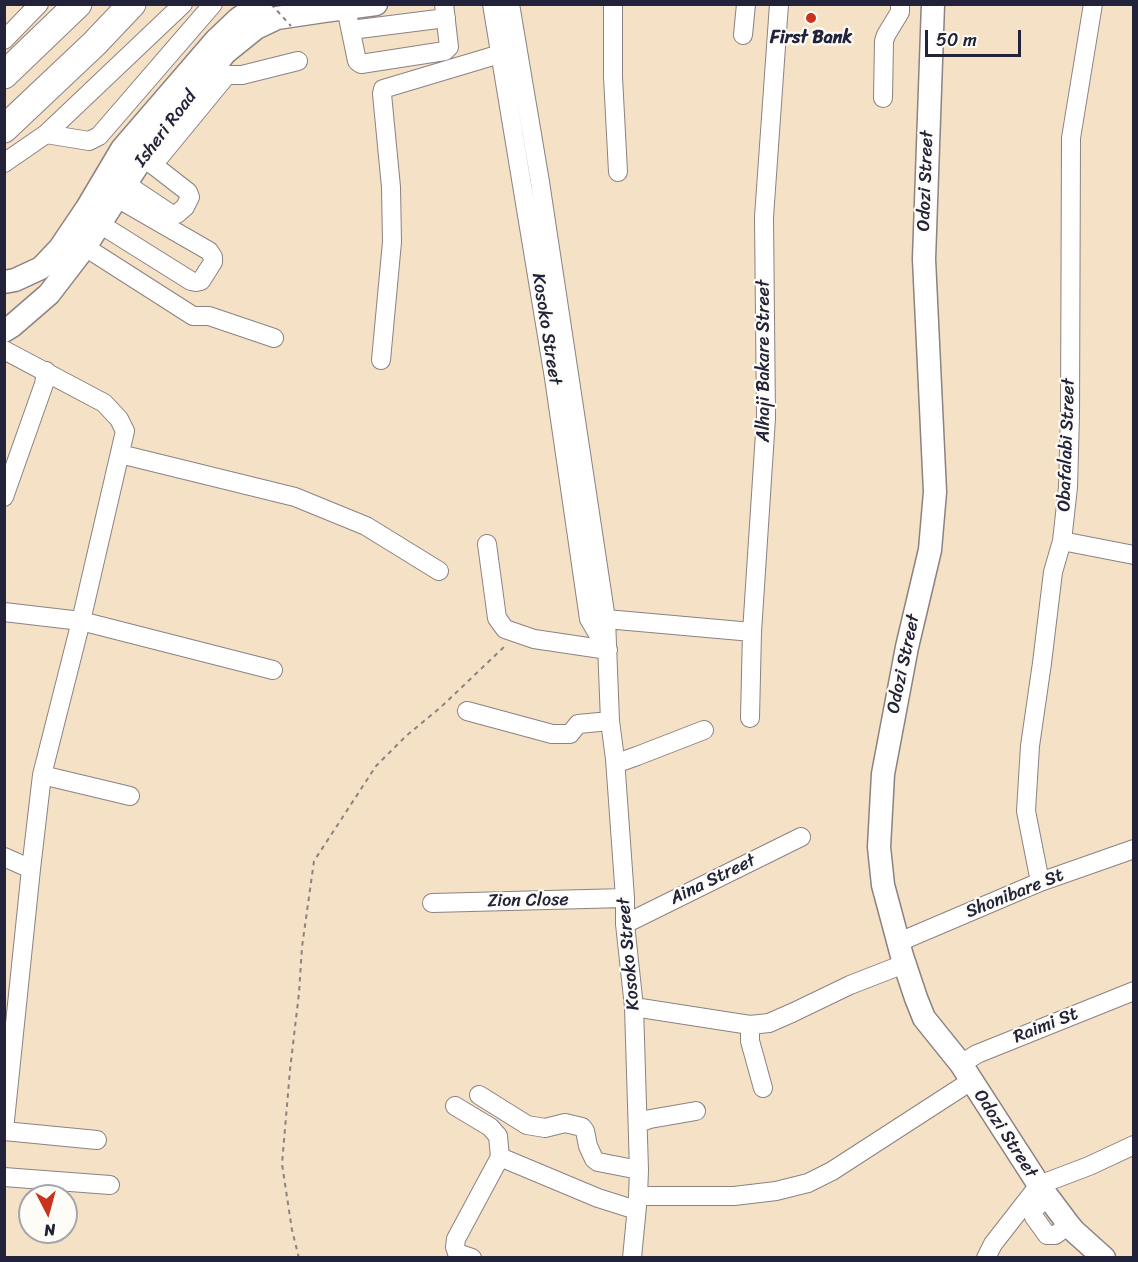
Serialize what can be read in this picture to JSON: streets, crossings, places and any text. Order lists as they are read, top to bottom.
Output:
{
  "streets": {
    "main road": ["Isheri Road", "Odozi Street"],
    "street": [
      "Kosoko Street",
      "Alhaji Bakare Street",
      "Obafalabi Street",
      "Aina Street",
      "Shonibare St",
      "Zion Close",
      "Raimi St"
    ]
  },
  "crossings": [
    ["Odozi Street", "Shonibare St"],
    ["Odozi Street", "Raimi St"],
    ["Kosoko Street", "Aina Street"],
    ["Kosoko Street", "Zion Close"],
    ["Kosoko Street", "Raimi St"],
    ["Obafalabi Street", "Shonibare St"]
  ],
  "places": ["First Bank"],
  "scale_bar": "50 m",
  "north": "bottom"
}
